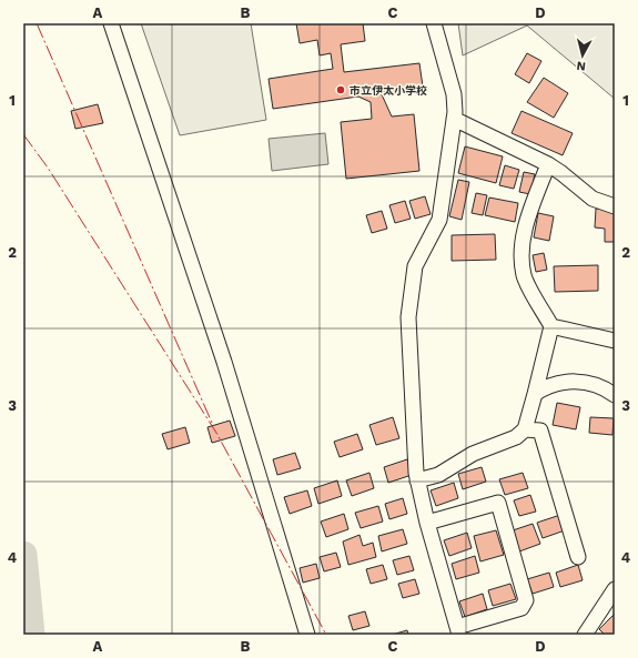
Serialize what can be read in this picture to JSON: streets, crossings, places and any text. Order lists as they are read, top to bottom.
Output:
{
  "places": ["市立伊太小学校"],
  "north": "bottom",
  "grid": {
    "columns": [
      "A",
      "B",
      "C",
      "D"
    ],
    "rows": [
      "1",
      "2",
      "3",
      "4"
    ]
  }
}
